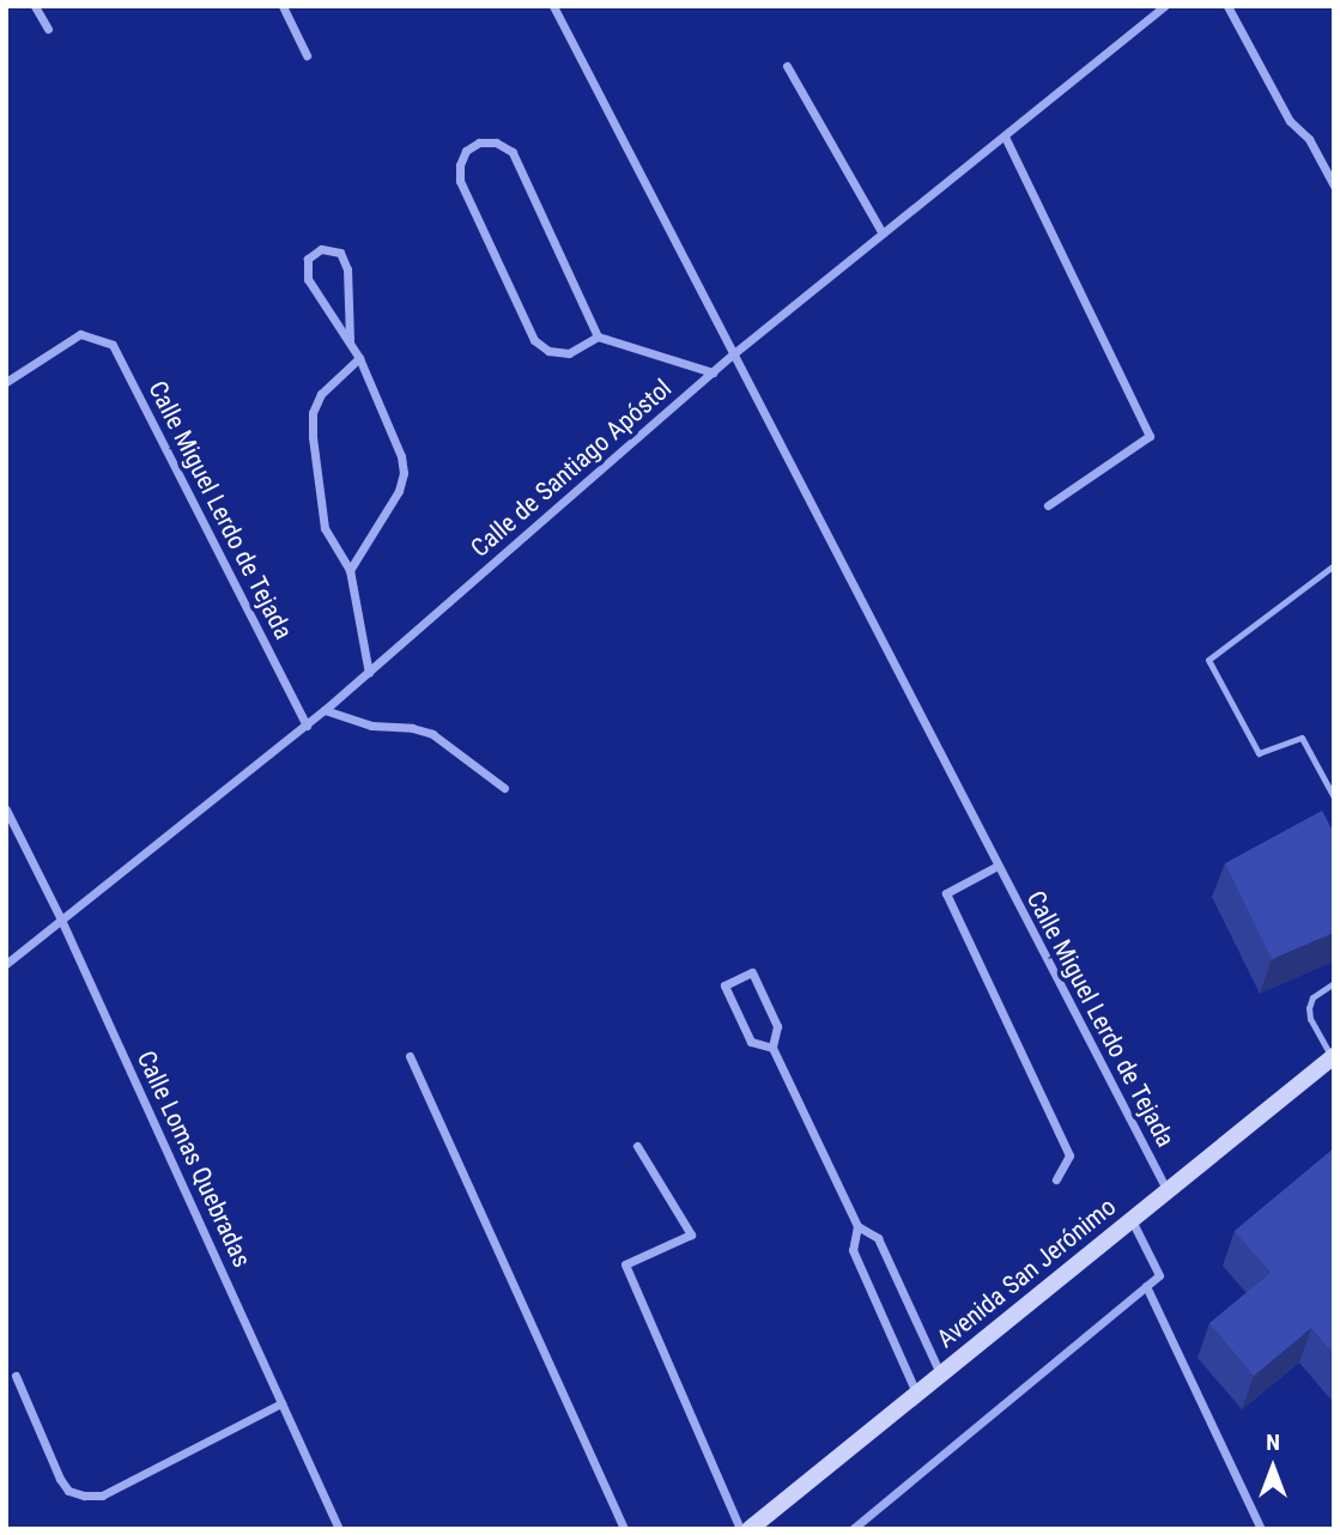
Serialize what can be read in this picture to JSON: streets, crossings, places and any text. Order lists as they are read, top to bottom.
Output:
{
  "streets": {
    "main road": ["Avenida San Jerónimo"],
    "street": ["Calle de Santiago Apóstol", "Calle Miguel Lerdo de Tejada", "Calle Lomas Quebradas"]
  },
  "crossings": [
    ["Calle de Santiago Apóstol", "Calle Miguel Lerdo de Tejada"],
    ["Calle de Santiago Apóstol", "Calle Lomas Quebradas"],
    ["Calle Miguel Lerdo de Tejada", "Avenida San Jerónimo"]
  ],
  "north": "top"
}
